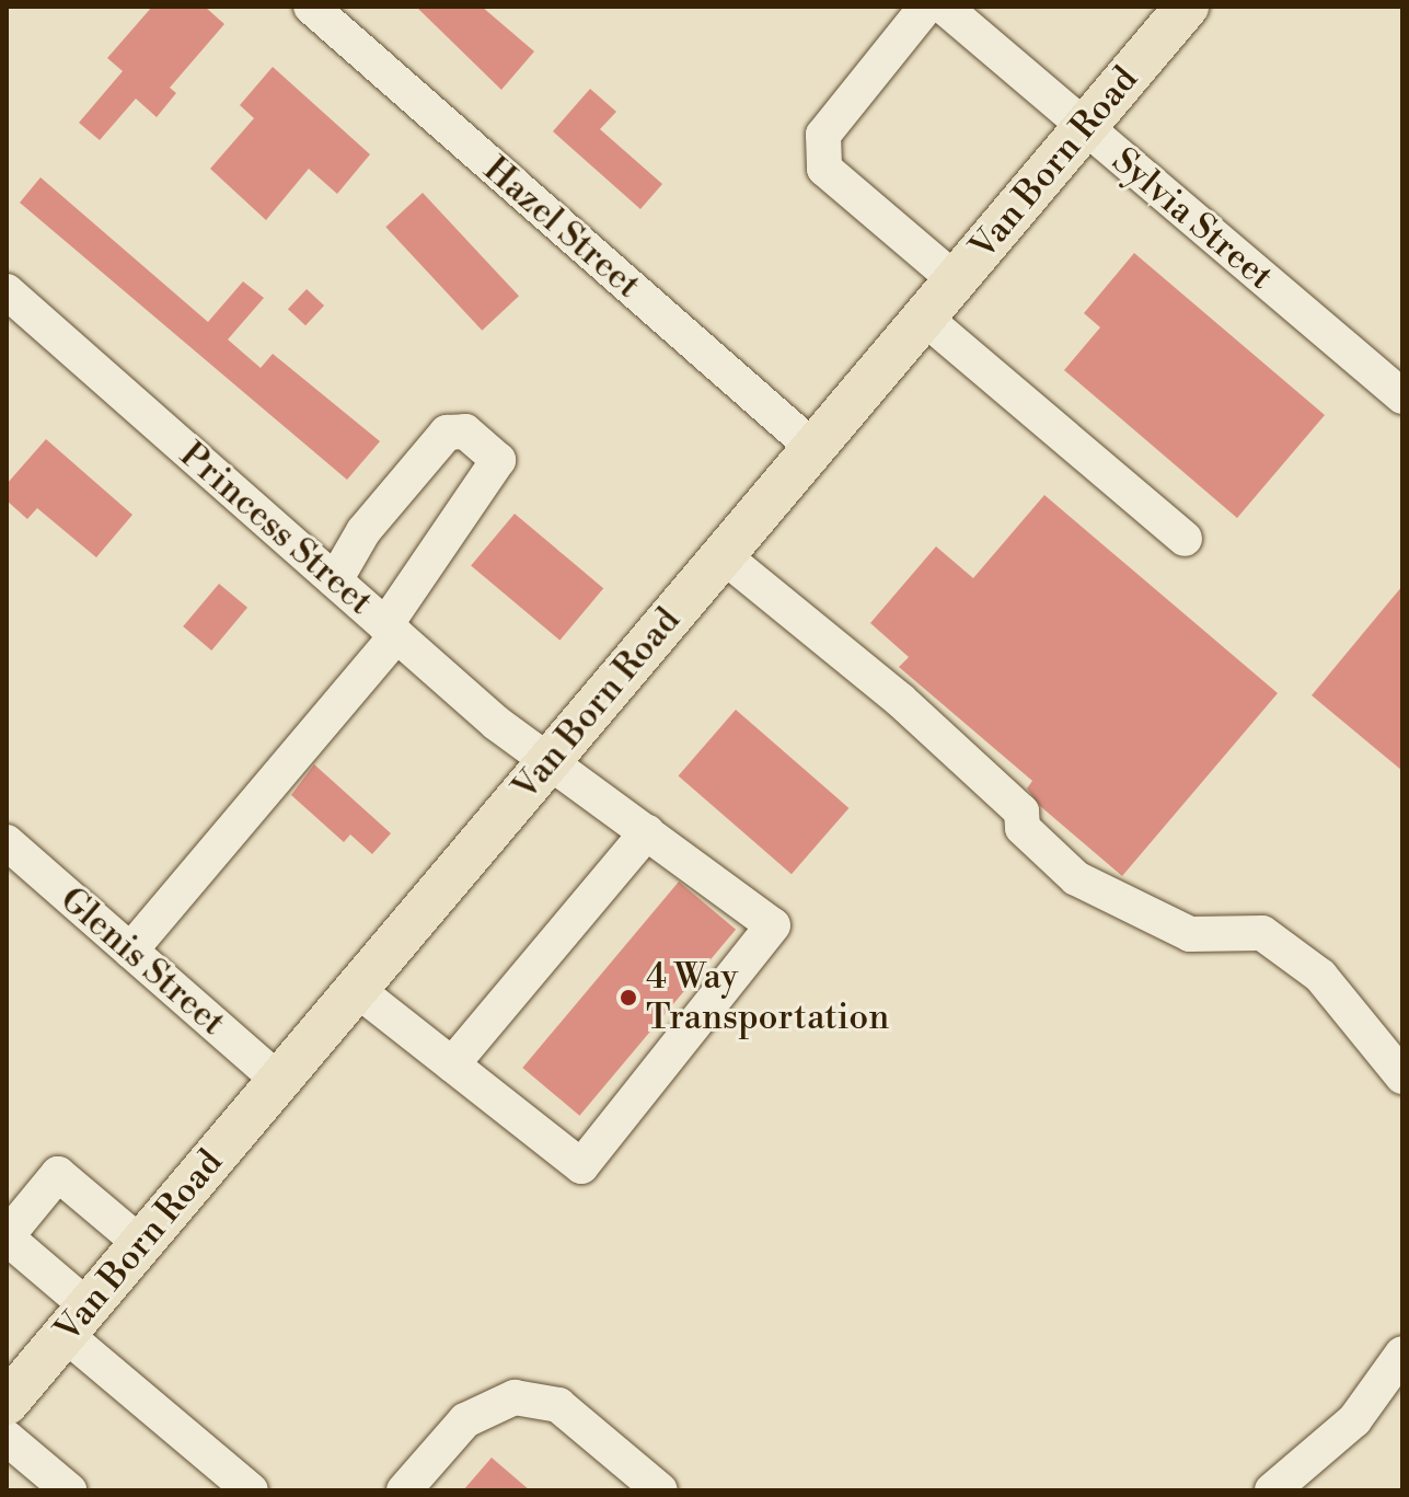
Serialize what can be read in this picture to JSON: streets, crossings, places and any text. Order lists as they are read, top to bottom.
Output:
{
  "streets": {
    "main road": ["Van Born Road"],
    "street": [
      "Sylvia Street",
      "Hazel Street",
      "Princess Street",
      "Glenis Street"
    ]
  },
  "crossings": [
    ["Van Born Road", "Sylvia Street"],
    ["Van Born Road", "Hazel Street"],
    ["Van Born Road", "Princess Street"],
    ["Van Born Road", "Glenis Street"]
  ],
  "places": ["4 Way Transportation"]
}
